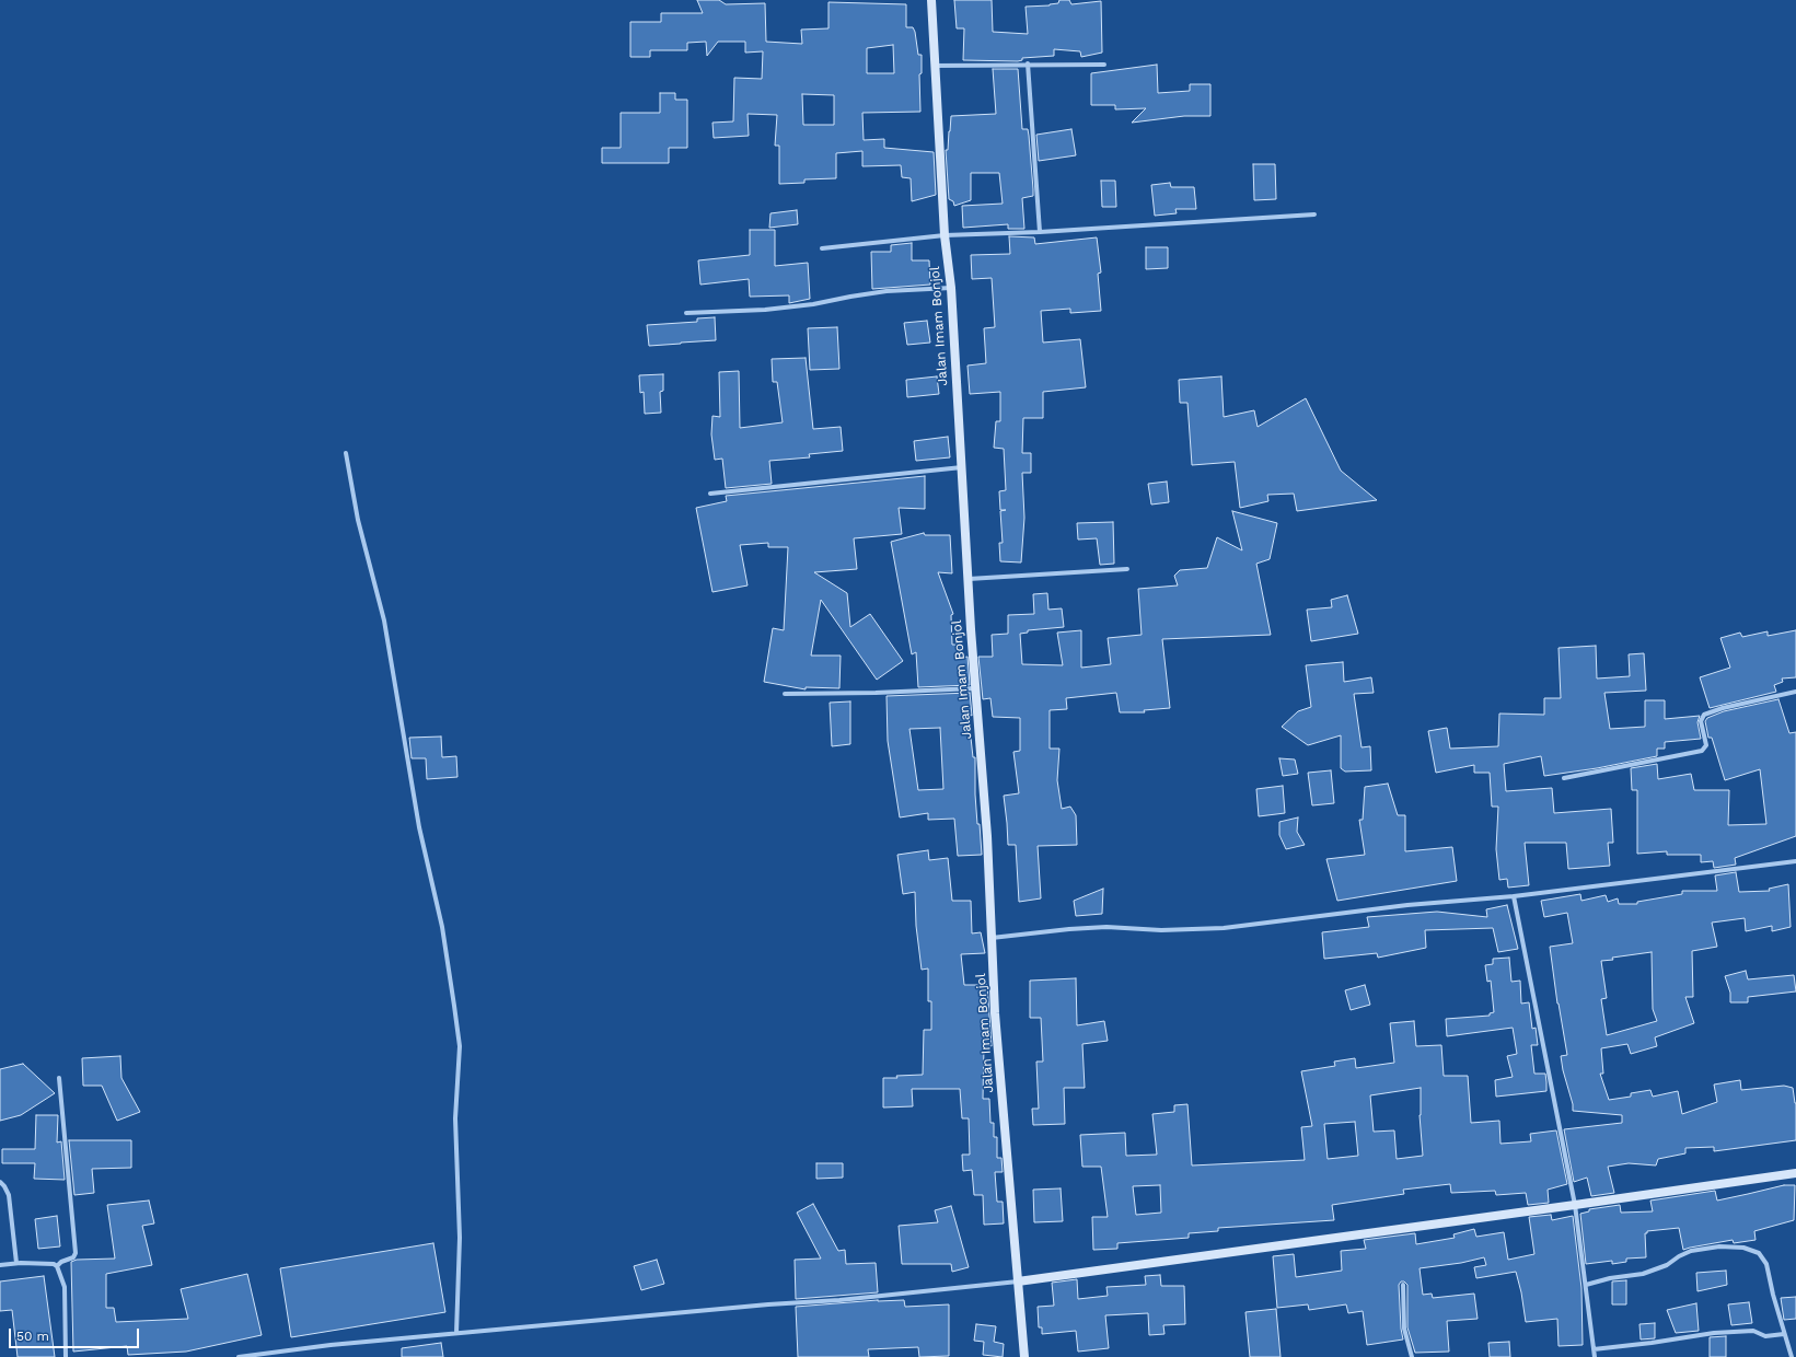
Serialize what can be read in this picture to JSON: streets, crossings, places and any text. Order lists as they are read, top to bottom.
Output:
{
  "streets": {
    "main road": ["Jalan Imam Bonjol"]
  },
  "scale_bar": "50 m"
}
